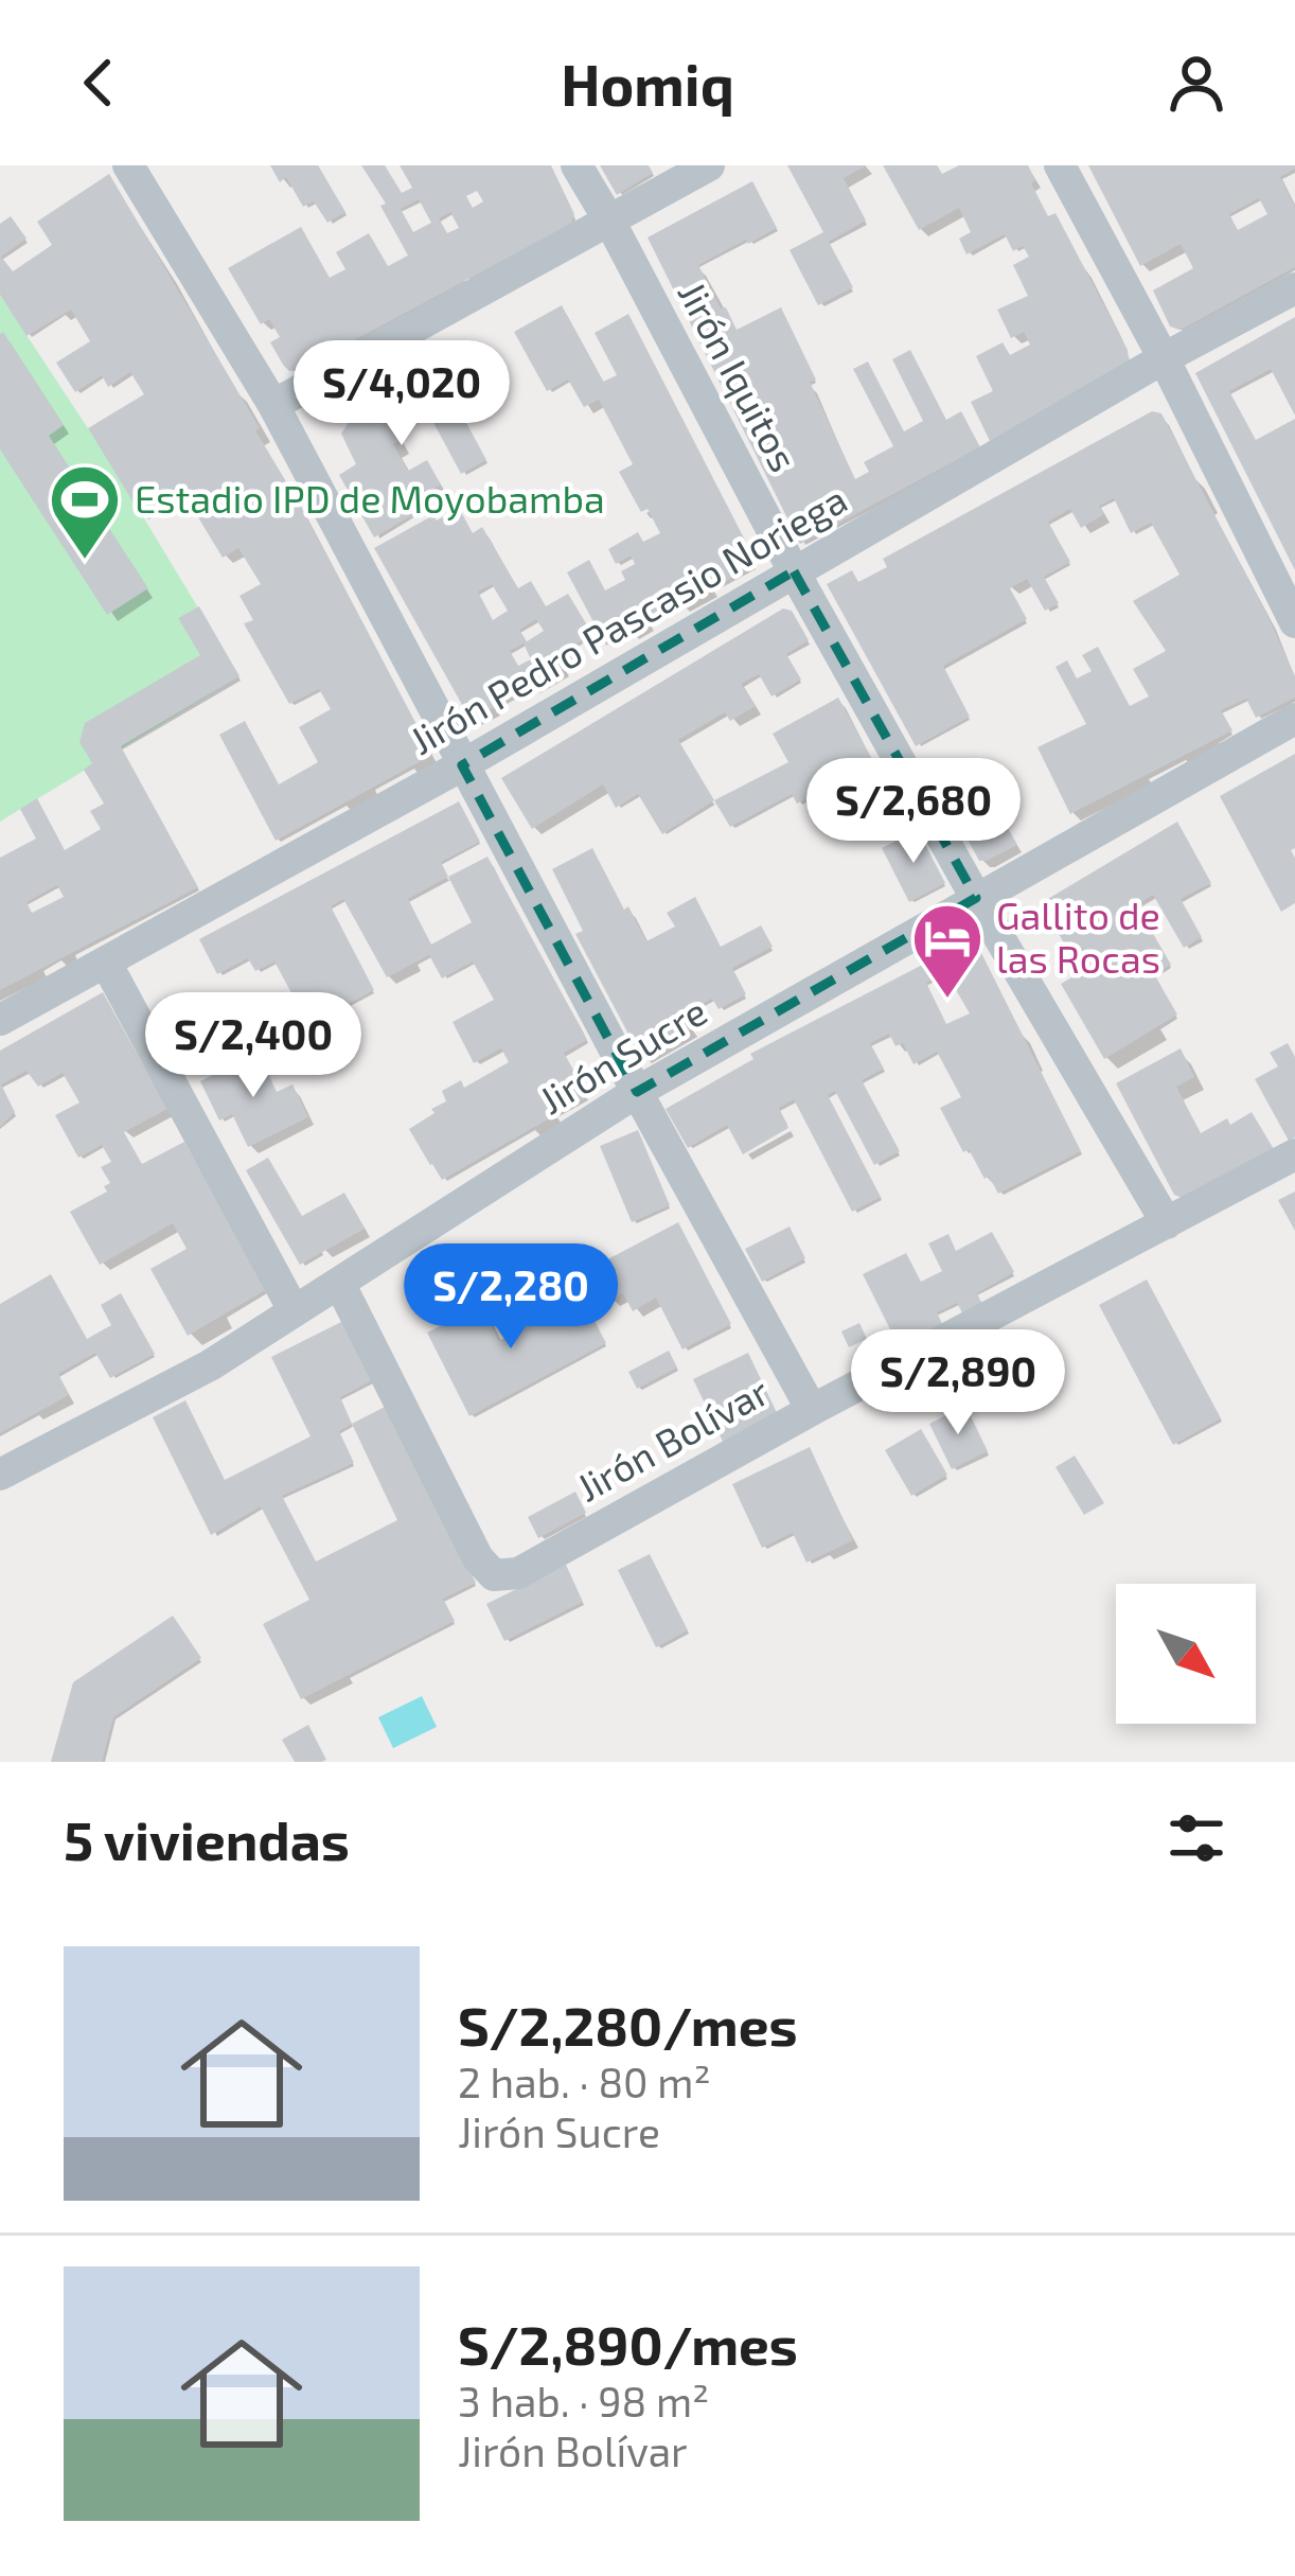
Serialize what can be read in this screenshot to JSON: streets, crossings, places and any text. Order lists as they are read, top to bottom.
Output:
{
  "streets": {
    "street": [
      "Jirón Iquitos",
      "Jirón Pedro Pascasio Noriega",
      "Jirón Sucre",
      "Jirón Bolívar"
    ]
  },
  "crossings": [
    ["Jirón Iquitos", "Jirón Pedro Pascasio Noriega"],
    ["Jirón Iquitos", "Jirón Sucre"],
    ["Jirón Iquitos", "Jirón Bolívar"],
    ["Jirón Sucre", "Jirón Bolívar"]
  ],
  "places": {
    "sports": ["Estadio IPD de Moyobamba"],
    "hotel": ["Gallito de las Rocas"]
  },
  "north": "bottom right",
  "page": {
    "header": "Homiq",
    "price": [
      "S/4,020",
      "S/2,680",
      "S/2,400",
      "S/2,280",
      "S/2,890"
    ],
    "heading": "5 viviendas",
    "list": [
      {
        "name": "S/2,280/mes",
        "note": "2 hab. · 80 m² · Jirón Sucre"
      },
      {
        "name": "S/2,890/mes",
        "note": "3 hab. · 98 m² · Jirón Bolívar"
      }
    ]
  }
}
